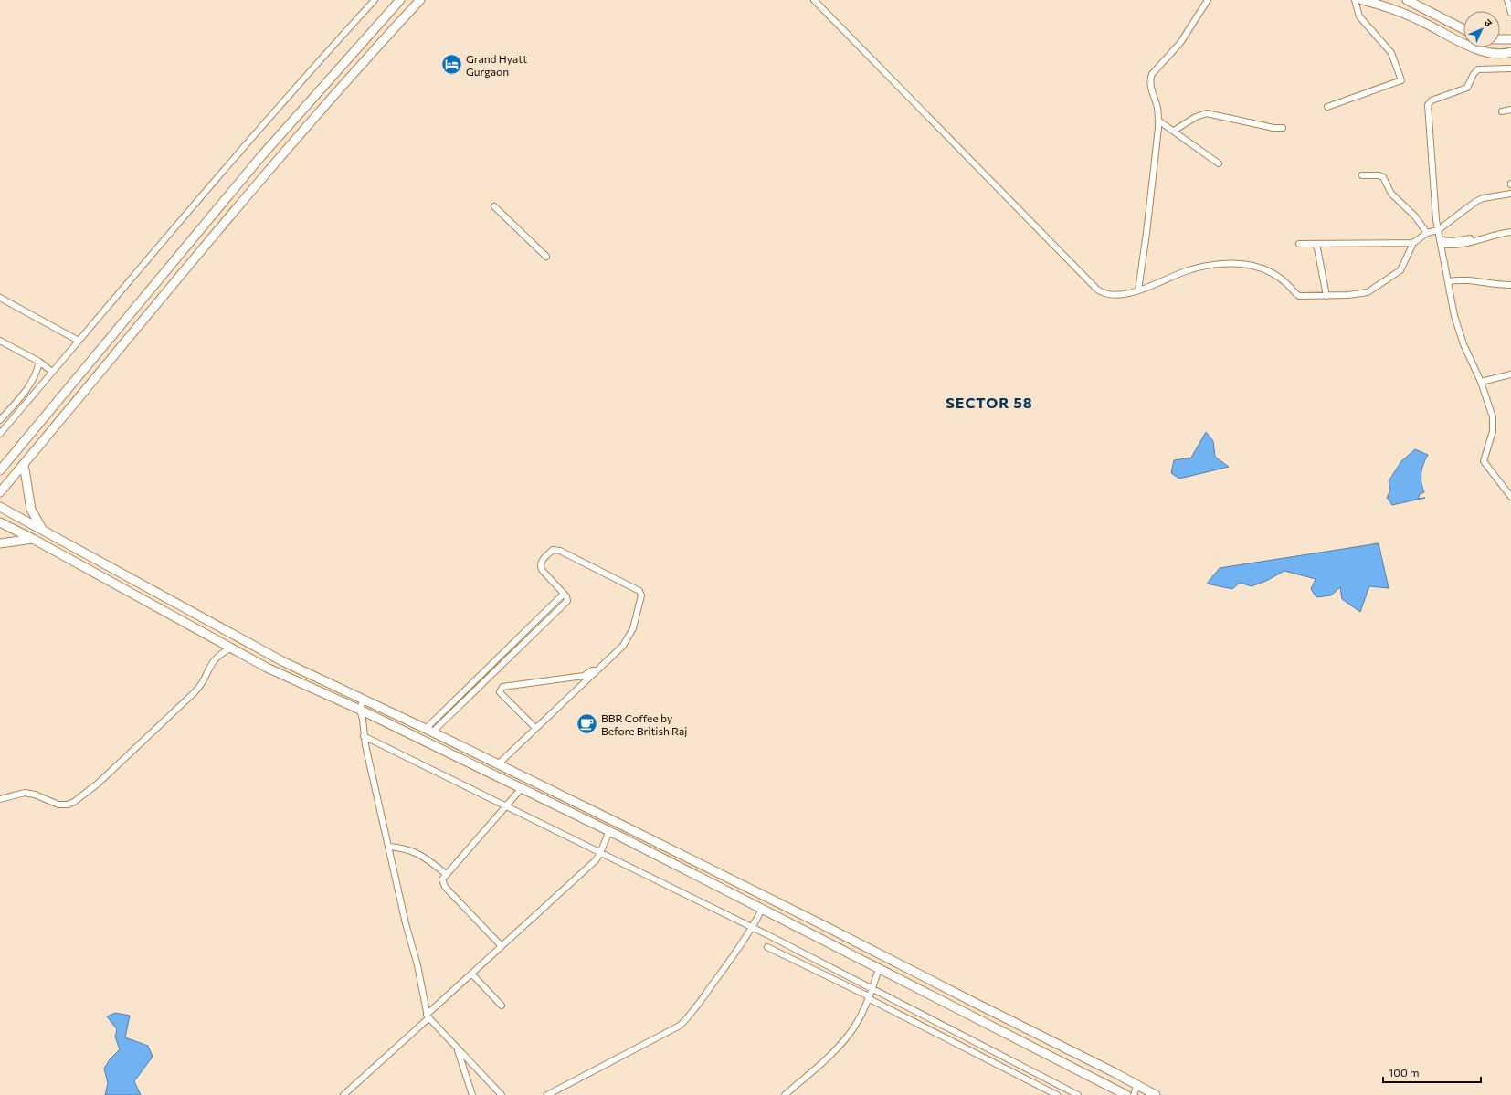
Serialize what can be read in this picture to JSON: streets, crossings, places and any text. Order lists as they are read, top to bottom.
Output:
{
  "districts": ["SECTOR 58"],
  "places": {
    "hotel": ["Grand Hyatt Gurgaon"],
    "cafe": ["BBR Coffee by Before British Raj"]
  },
  "scale_bar": "100 m",
  "north": "top right"
}
